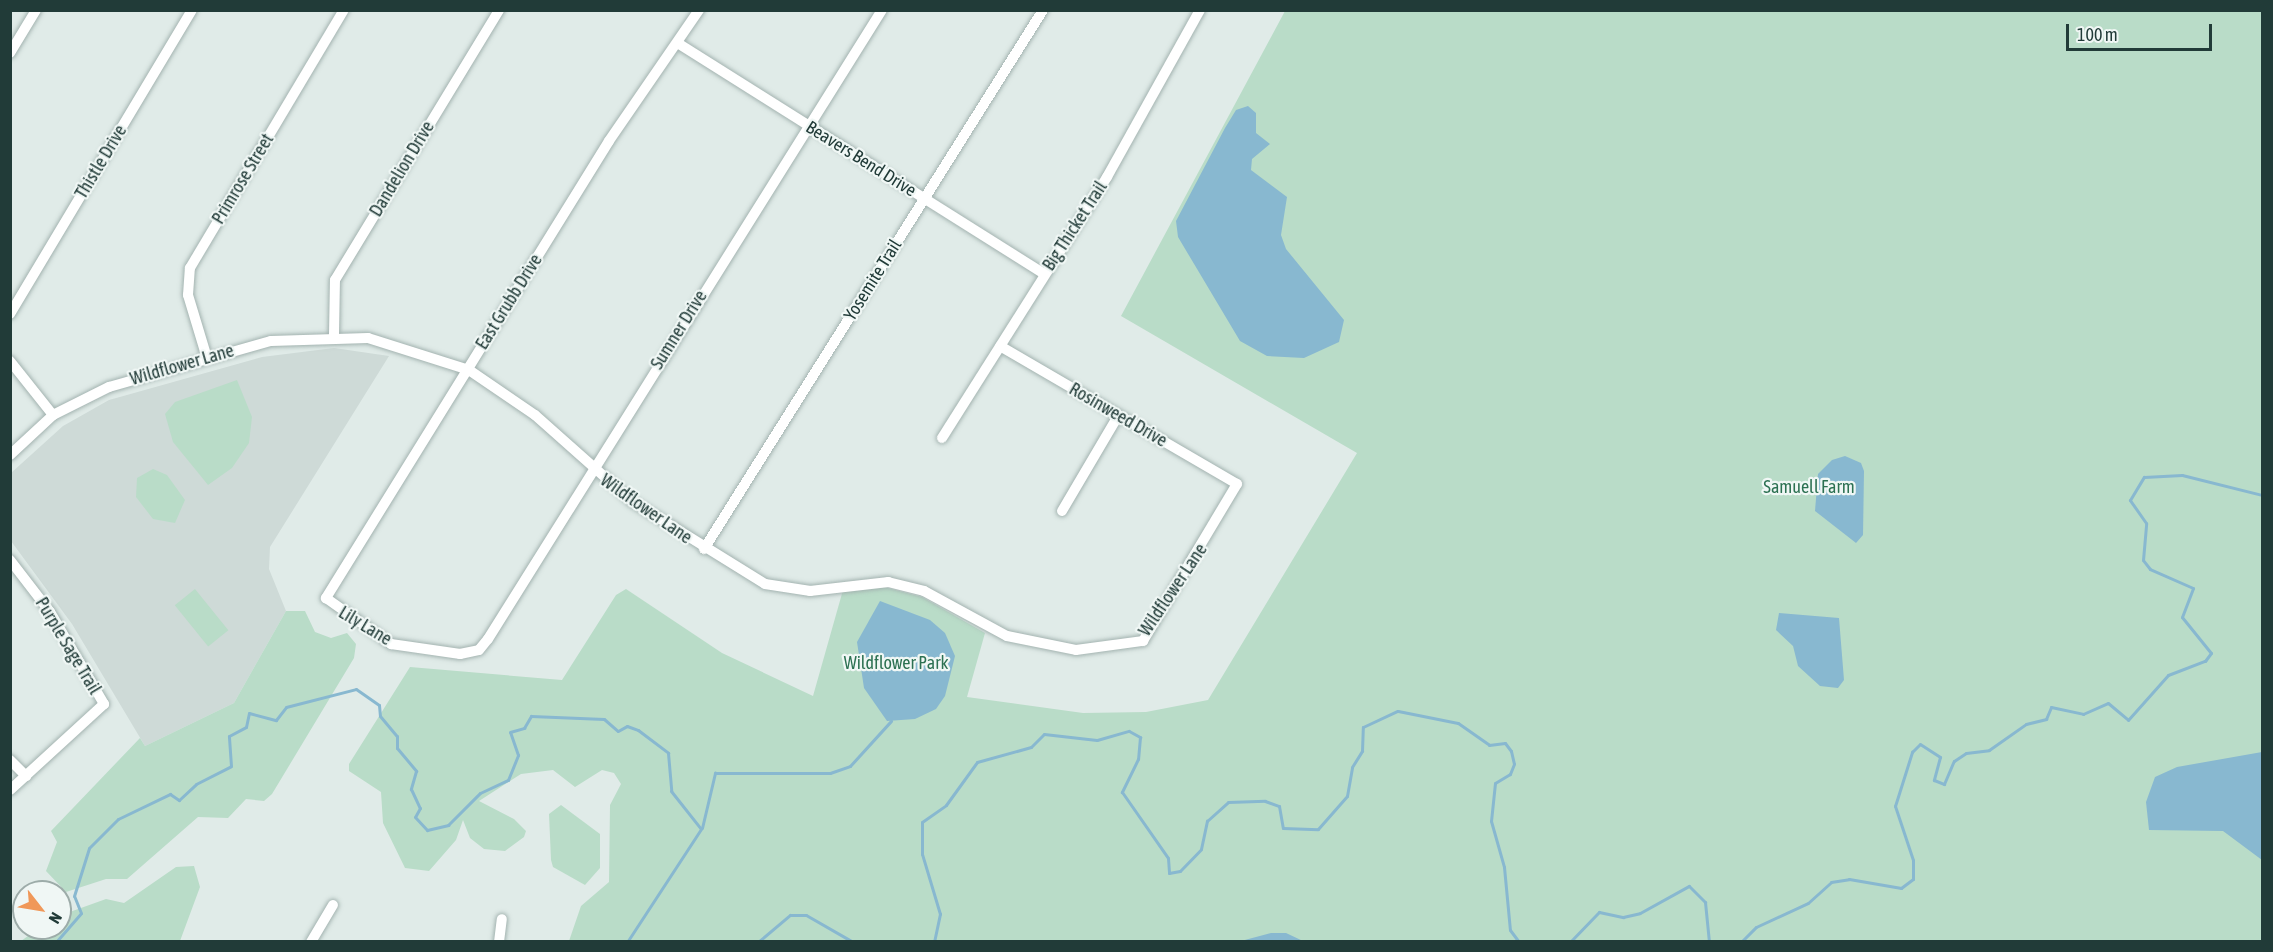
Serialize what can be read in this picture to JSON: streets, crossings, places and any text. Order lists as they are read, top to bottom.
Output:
{
  "streets": {
    "street": [
      "Beavers Bend Drive",
      "Thistle Drive",
      "Dandelion Drive",
      "Primrose Street",
      "Big Thicket Trail",
      "Yosemite Trail",
      "East Grubb Drive",
      "Sumner Drive",
      "Wildflower Lane",
      "Rosinweed Drive",
      "Lily Lane",
      "Purple Sage Trail"
    ]
  },
  "crossings": [
    ["Beavers Bend Drive", "Big Thicket Trail"],
    ["Beavers Bend Drive", "Yosemite Trail"],
    ["Beavers Bend Drive", "East Grubb Drive"],
    ["Beavers Bend Drive", "Sumner Drive"],
    ["Dandelion Drive", "Wildflower Lane"],
    ["Primrose Street", "Wildflower Lane"],
    ["Big Thicket Trail", "Rosinweed Drive"],
    ["Yosemite Trail", "Wildflower Lane"],
    ["East Grubb Drive", "Wildflower Lane"],
    ["East Grubb Drive", "Lily Lane"],
    ["Sumner Drive", "Wildflower Lane"],
    ["Sumner Drive", "Lily Lane"],
    ["Wildflower Lane", "Rosinweed Drive"]
  ],
  "parks": ["Samuell Farm", "Wildflower Park"],
  "scale_bar": "100 m",
  "north": "bottom right"
}
